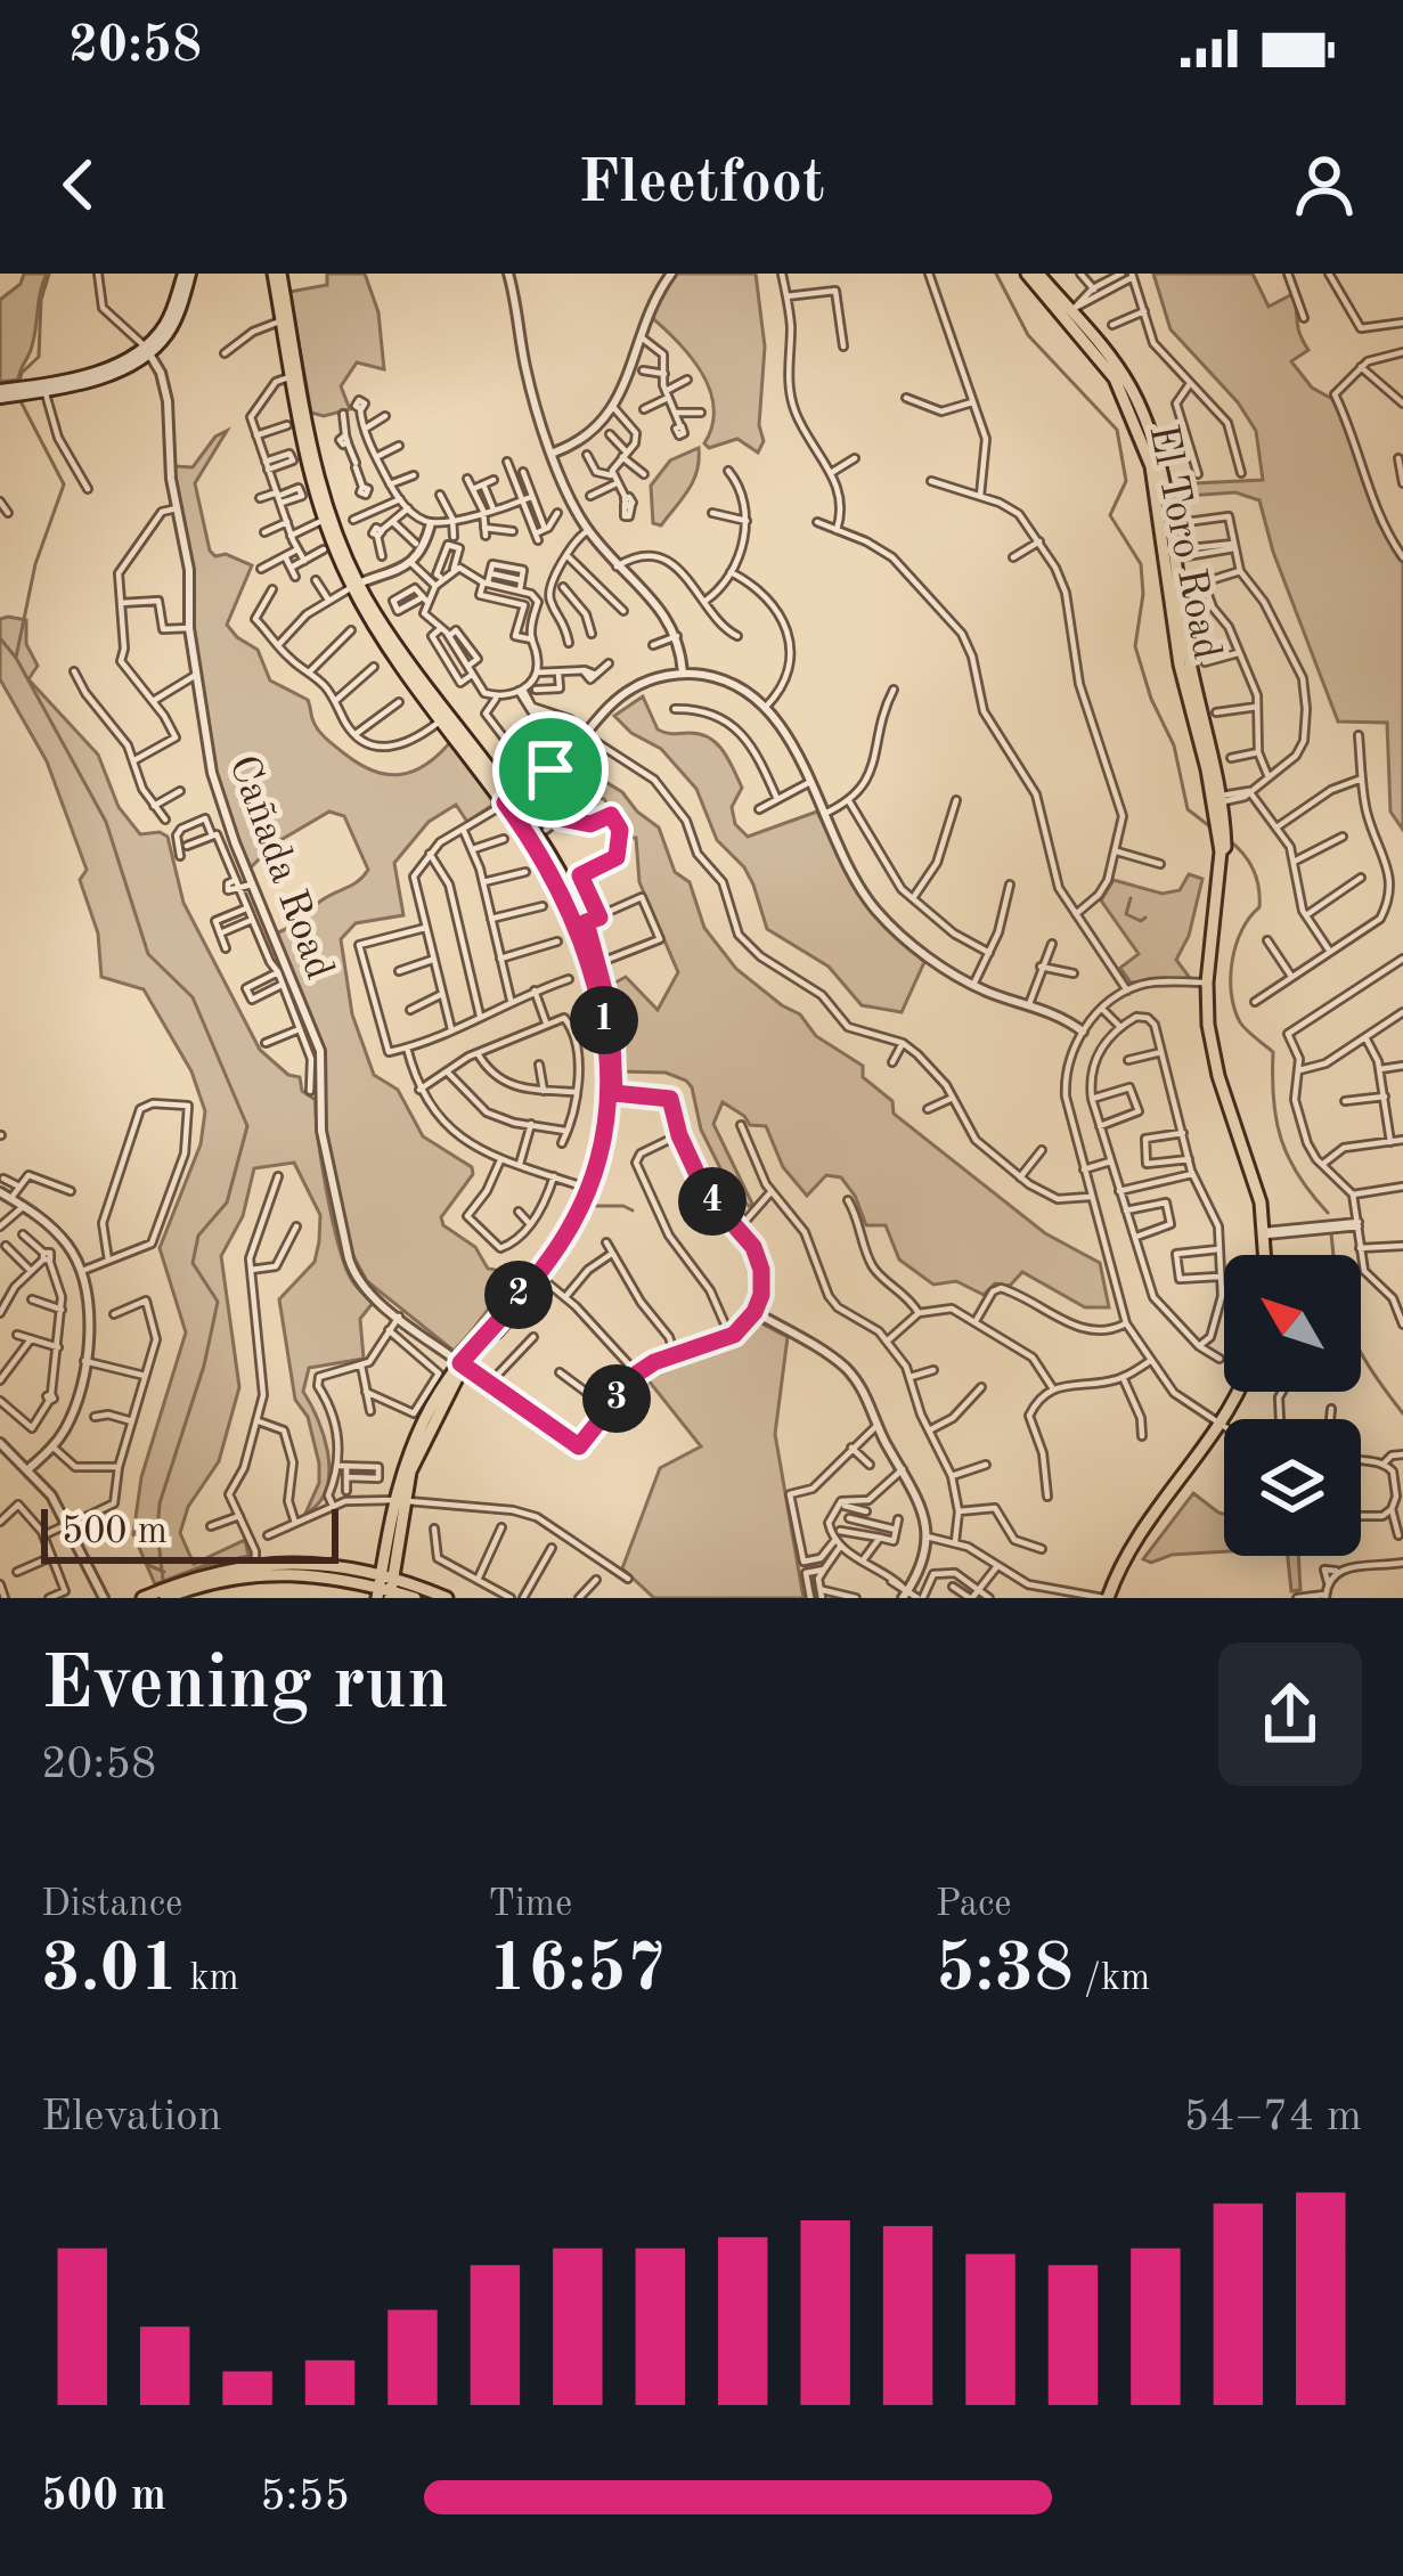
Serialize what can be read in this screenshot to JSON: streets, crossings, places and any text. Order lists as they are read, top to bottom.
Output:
{
  "streets": {
    "main road": ["El Toro Road"],
    "street": ["Cañada Road"]
  },
  "scale_bar": "500 m",
  "north": "top left",
  "page": {
    "status": "20:58",
    "header": "Fleetfoot",
    "pins": [
      "1",
      "4",
      "2",
      "3"
    ],
    "scale": "500 m",
    "heading": ["Evening run", "20:58"],
    "stats": [
      ["Distance", "3.01 km"],
      ["Time", "16:57"],
      ["Pace", "5:38 /km"]
    ],
    "chart": ["Elevation", "54–74 m"],
    "list": [
      {
        "name": "500 m",
        "note": "5:55"
      }
    ]
  }
}
